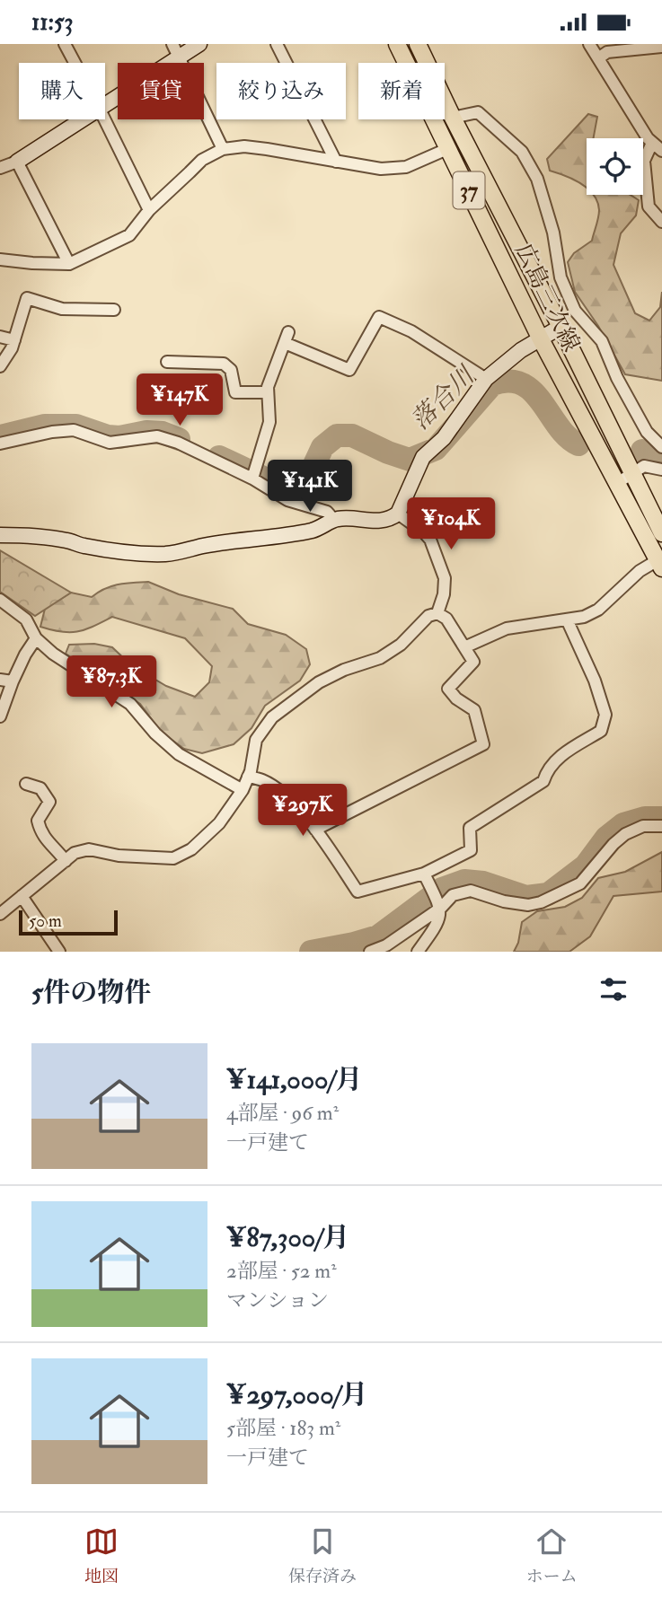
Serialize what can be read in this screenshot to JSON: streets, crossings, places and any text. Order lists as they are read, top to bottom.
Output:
{
  "streets": {
    "main road": ["37", "広島三次線"]
  },
  "water": ["落合川"],
  "scale_bar": "50 m",
  "page": {
    "status": "11:53",
    "chip": [
      "購入",
      "賃貸",
      "絞り込み",
      "新着"
    ],
    "price": [
      "¥147K",
      "¥141K",
      "¥104K",
      "¥87.3K",
      "¥297K"
    ],
    "scale": "50 m",
    "heading": "5件の物件",
    "list": [
      {
        "name": "¥141,000/月",
        "note": "4部屋 · 96 m² · 一戸建て"
      },
      {
        "name": "¥87,300/月",
        "note": "2部屋 · 52 m² · マンション"
      },
      {
        "name": "¥297,000/月",
        "note": "5部屋 · 183 m² · 一戸建て"
      }
    ],
    "tabs": ["地図", "保存済み", "ホーム"]
  }
}
